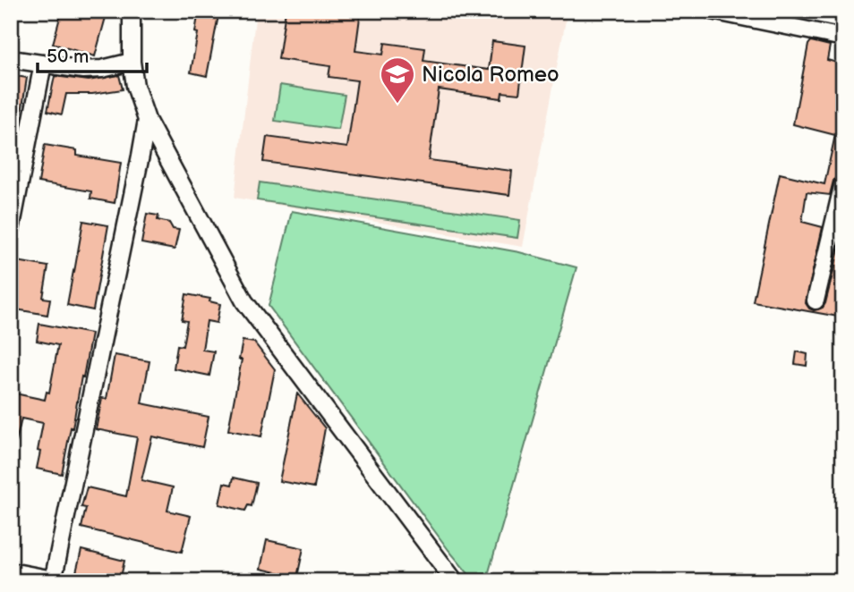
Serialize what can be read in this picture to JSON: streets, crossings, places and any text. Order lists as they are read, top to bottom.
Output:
{
  "places": {
    "school or university": ["Nicola Romeo"]
  },
  "scale_bar": "50 m"
}
